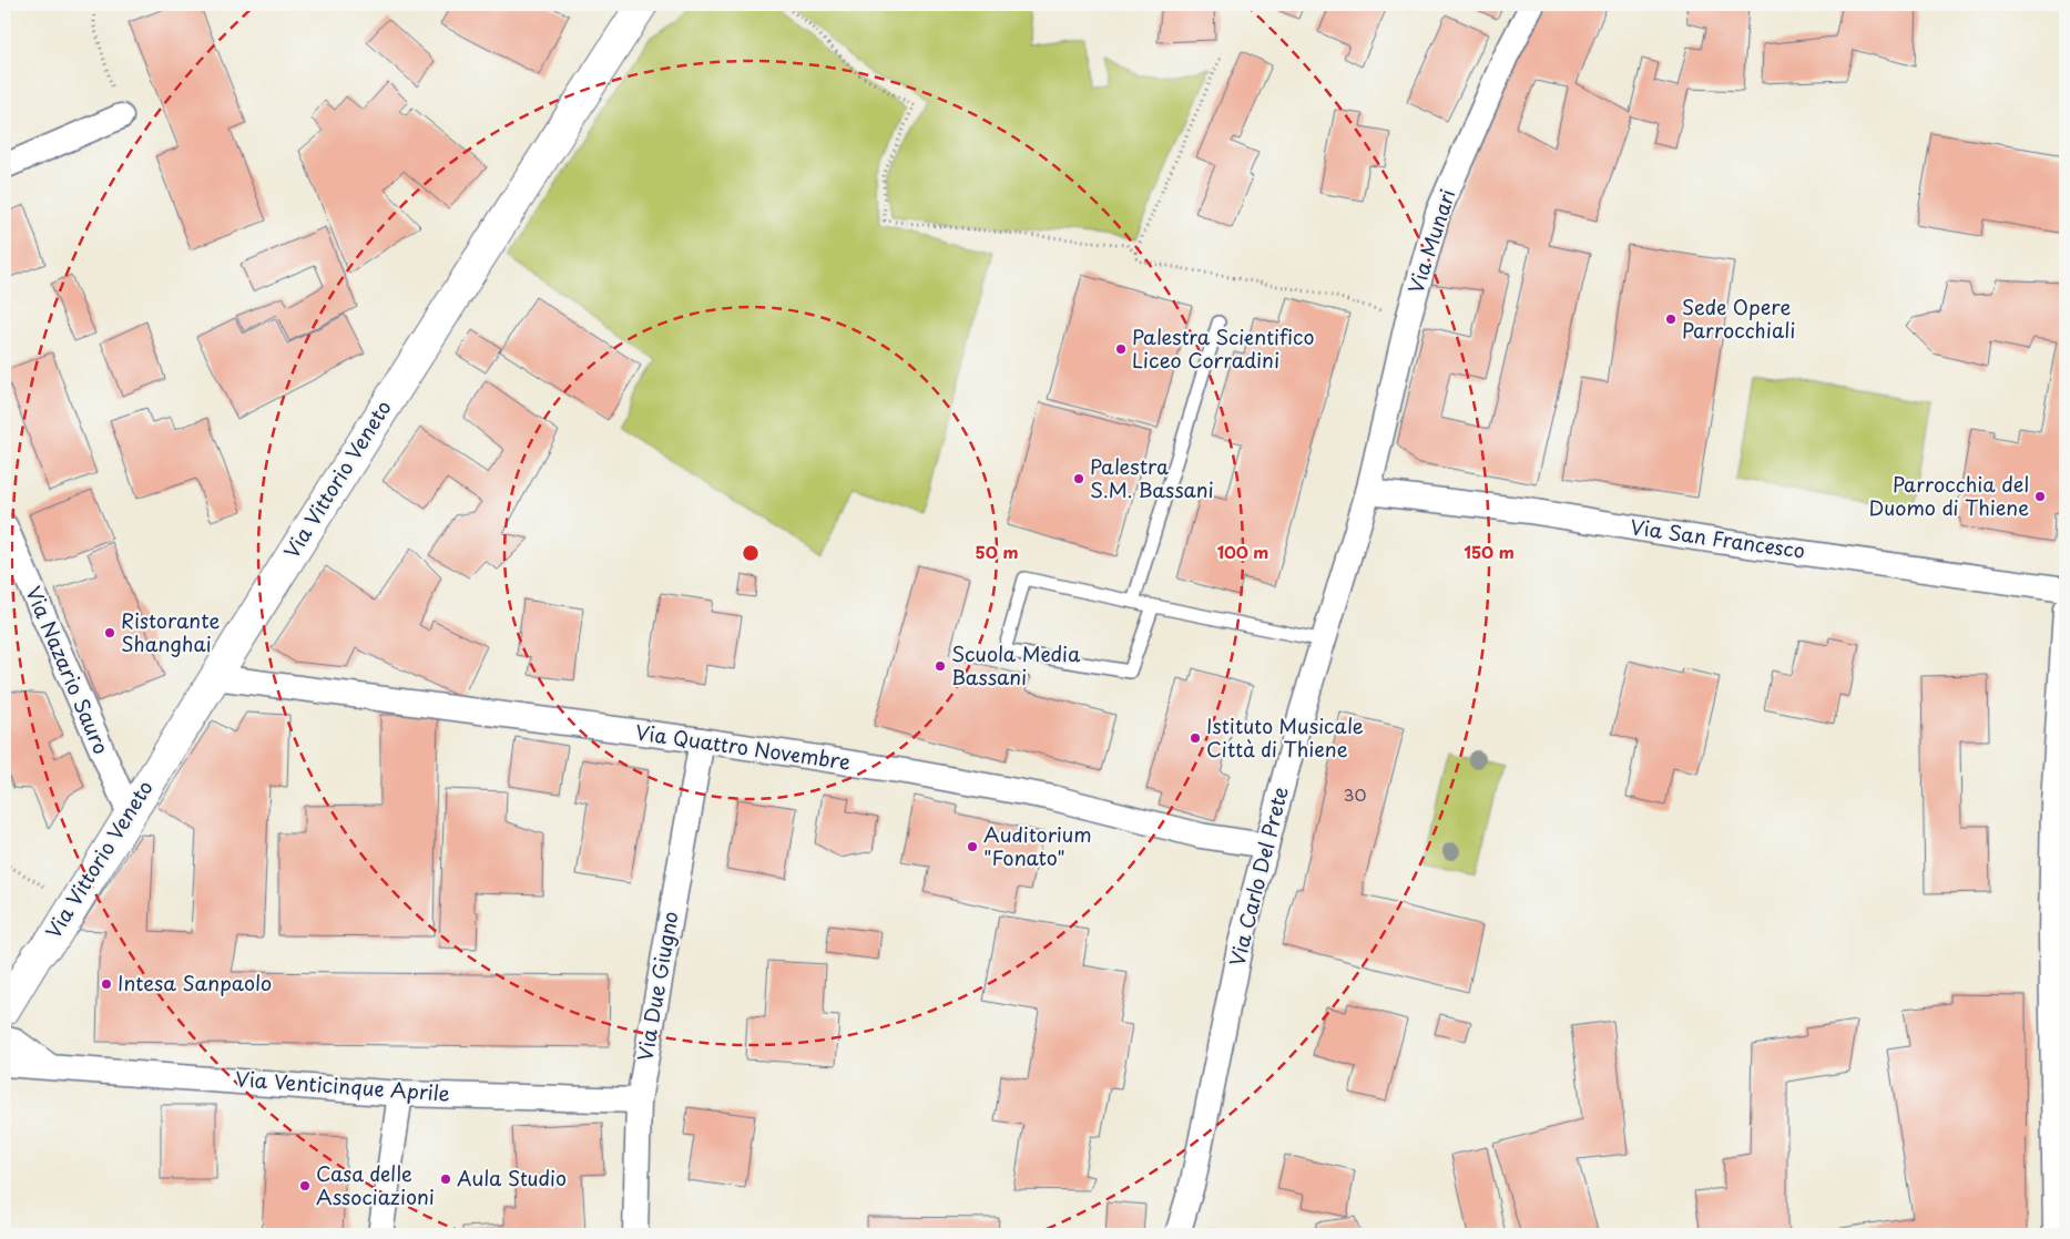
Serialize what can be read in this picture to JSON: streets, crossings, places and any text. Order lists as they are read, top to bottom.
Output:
{
  "streets": {
    "main road": ["Via Vittorio Veneto"],
    "street": [
      "Via Munari",
      "Via San Francesco",
      "Via Nazario Sauro",
      "Via Quattro Novembre",
      "Via Carlo Del Prete",
      "Via Due Giugno",
      "Via Venticinque Aprile"
    ]
  },
  "crossings": [
    ["Via Munari", "Via San Francesco"],
    ["Via Munari", "Via Carlo Del Prete"],
    ["Via Vittorio Veneto", "Via Nazario Sauro"],
    ["Via Vittorio Veneto", "Via Quattro Novembre"],
    ["Via San Francesco", "Via Carlo Del Prete"],
    ["Via Quattro Novembre", "Via Carlo Del Prete"],
    ["Via Quattro Novembre", "Via Due Giugno"],
    ["Via Due Giugno", "Via Venticinque Aprile"]
  ],
  "places": [
    "Sede Opere Parrocchiali",
    "Palestra Scientifico Liceo Corradini",
    "Palestra S.M. Bassani",
    "Parrocchia del Duomo di Thiene",
    "Ristorante Shanghai",
    "Scuola Media Bassani",
    "Istituto Musicale Città di Thiene",
    "Auditorium \"Fonato\"",
    "Intesa Sanpaolo",
    "Aula Studio",
    "Casa delle Associazioni"
  ],
  "house_numbers": ["30"],
  "rings": ["50 m", "100 m", "150 m"]
}
